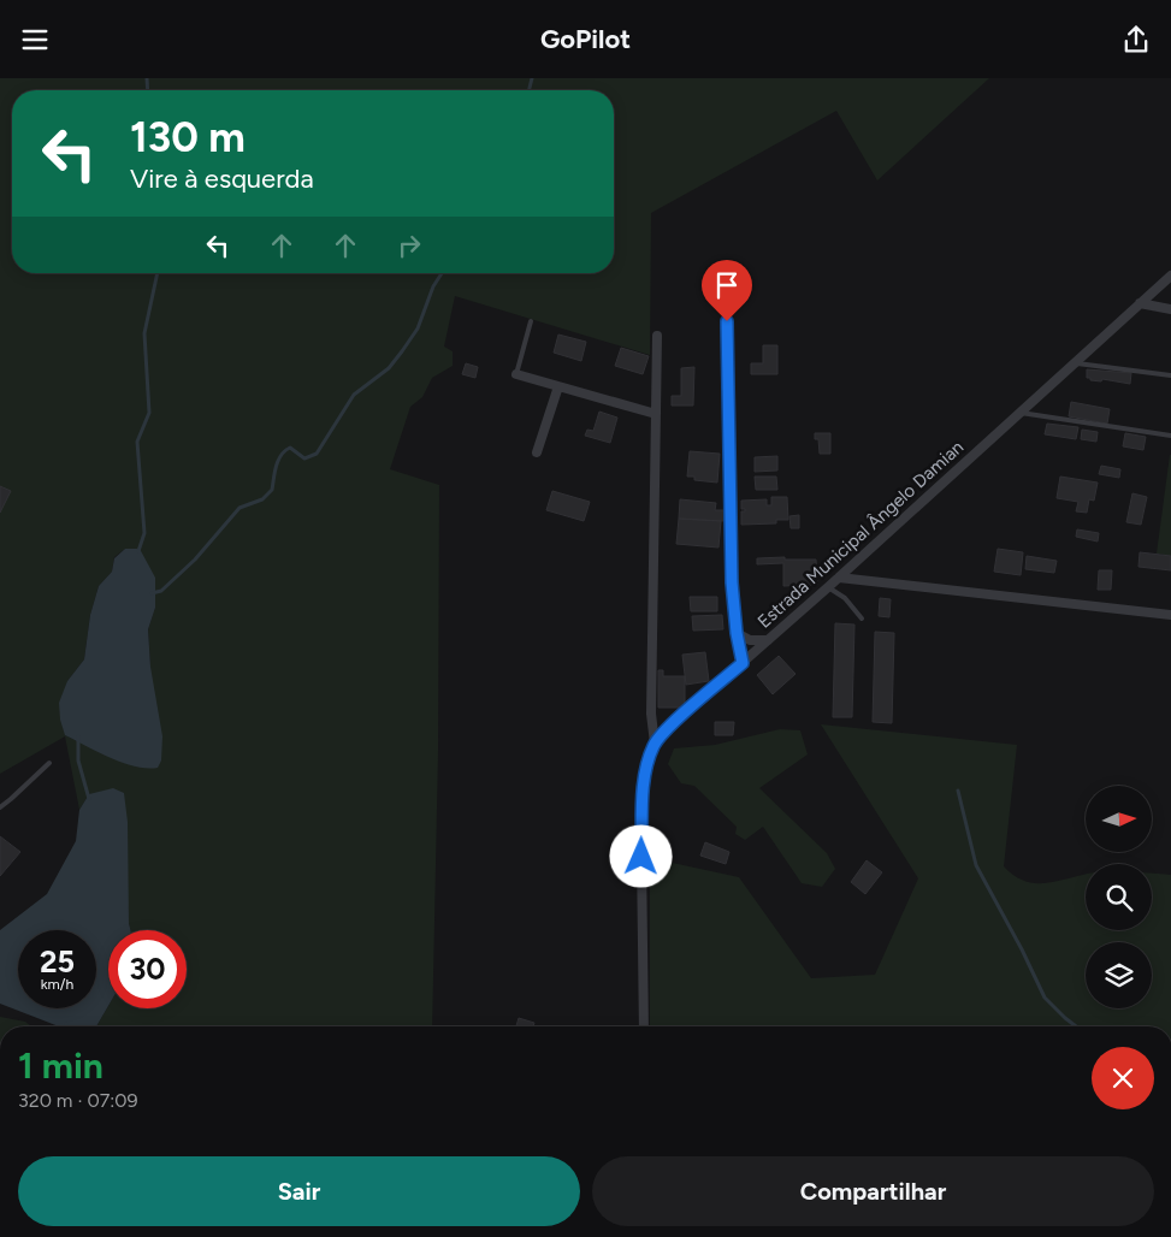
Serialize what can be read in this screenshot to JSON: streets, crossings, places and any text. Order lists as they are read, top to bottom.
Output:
{
  "streets": {
    "street": ["Estrada Municipal Ângelo Damian"]
  },
  "north": "right",
  "page": {
    "header": "GoPilot",
    "turn": ["130 m", "Vire à esquerda"],
    "speed": "25 km/h",
    "limit": "30",
    "heading": ["1 min", "320 m · 07:09"],
    "buttons": ["Sair", "Compartilhar"]
  }
}
